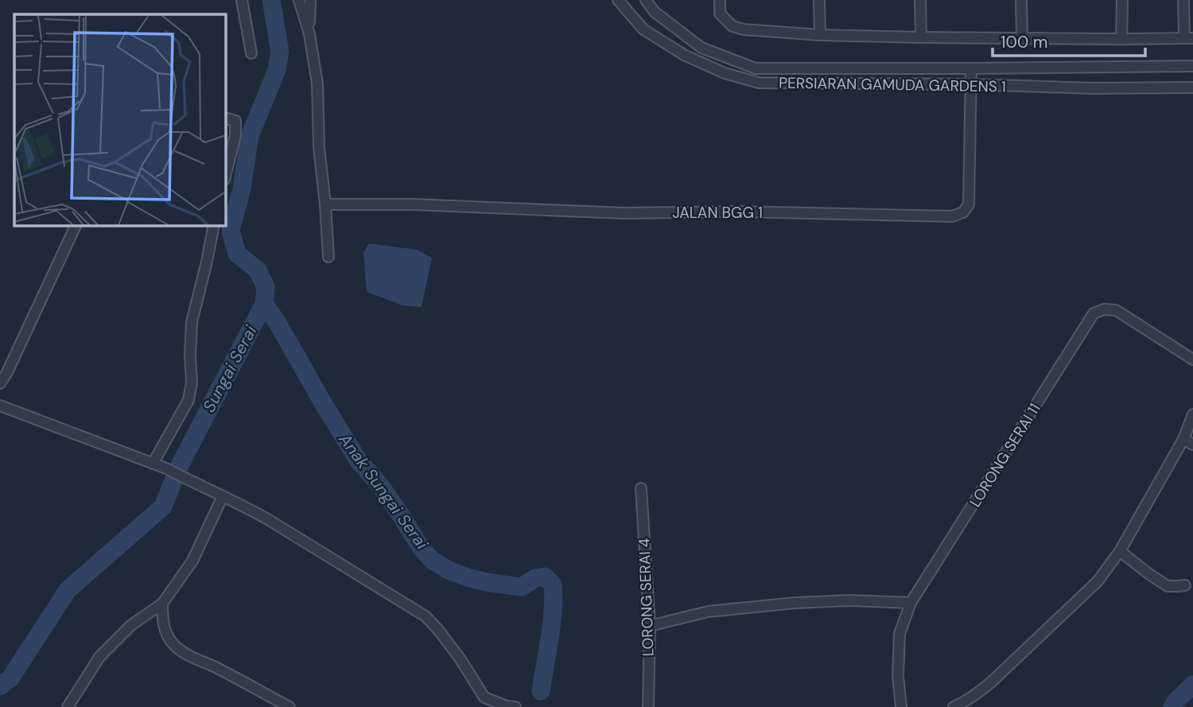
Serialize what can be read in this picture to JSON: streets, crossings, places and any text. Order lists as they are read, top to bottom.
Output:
{
  "streets": {
    "street": [
      "PERSIARAN GAMUDA GARDENS 1",
      "JALAN BGG 1",
      "LORONG SERAI 11",
      "LORONG SERAI 4"
    ]
  },
  "crossings": [
    ["PERSIARAN GAMUDA GARDENS 1", "JALAN BGG 1"]
  ],
  "water": ["Sungai Serai", "Anak Sungai Serai"],
  "scale_bar": "100 m"
}
